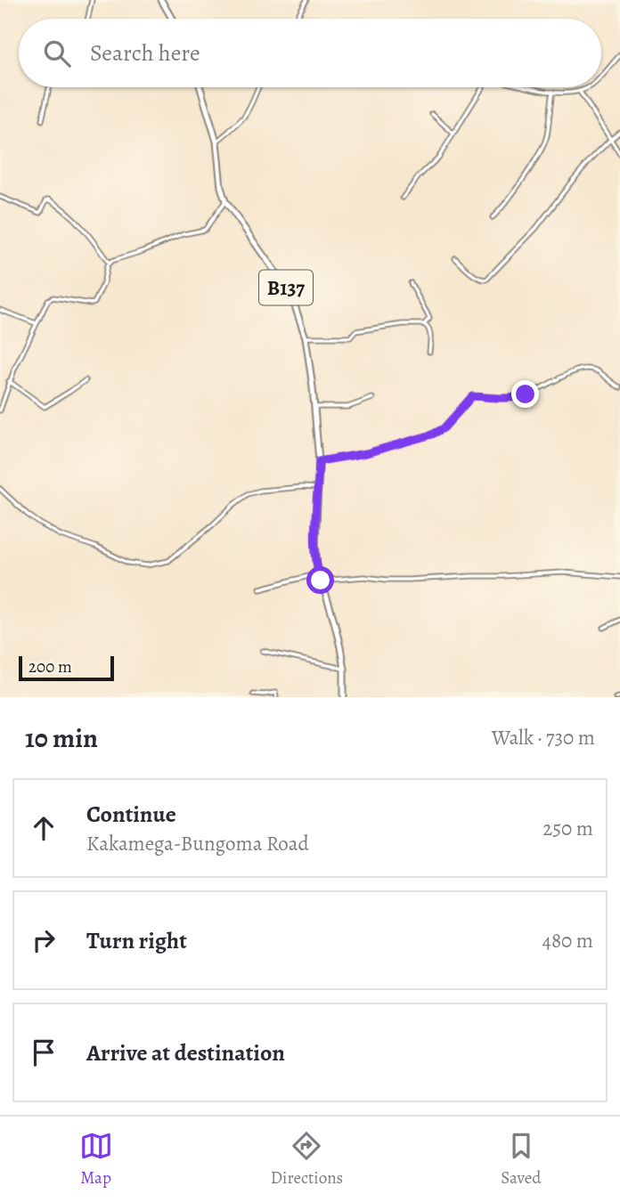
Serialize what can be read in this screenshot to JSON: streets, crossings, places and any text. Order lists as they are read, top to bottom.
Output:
{
  "streets": {
    "main road": ["B137"]
  },
  "scale_bar": "200 m",
  "page": {
    "search": "Search here",
    "scale": "200 m",
    "heading": ["10 min", "Walk · 730 m"],
    "list": [
      ["Continue", "Kakamega-Bungoma Road", "250 m"],
      ["Turn right", "480 m"],
      "Arrive at destination"
    ],
    "nav": ["Map", "Directions", "Saved"]
  }
}
